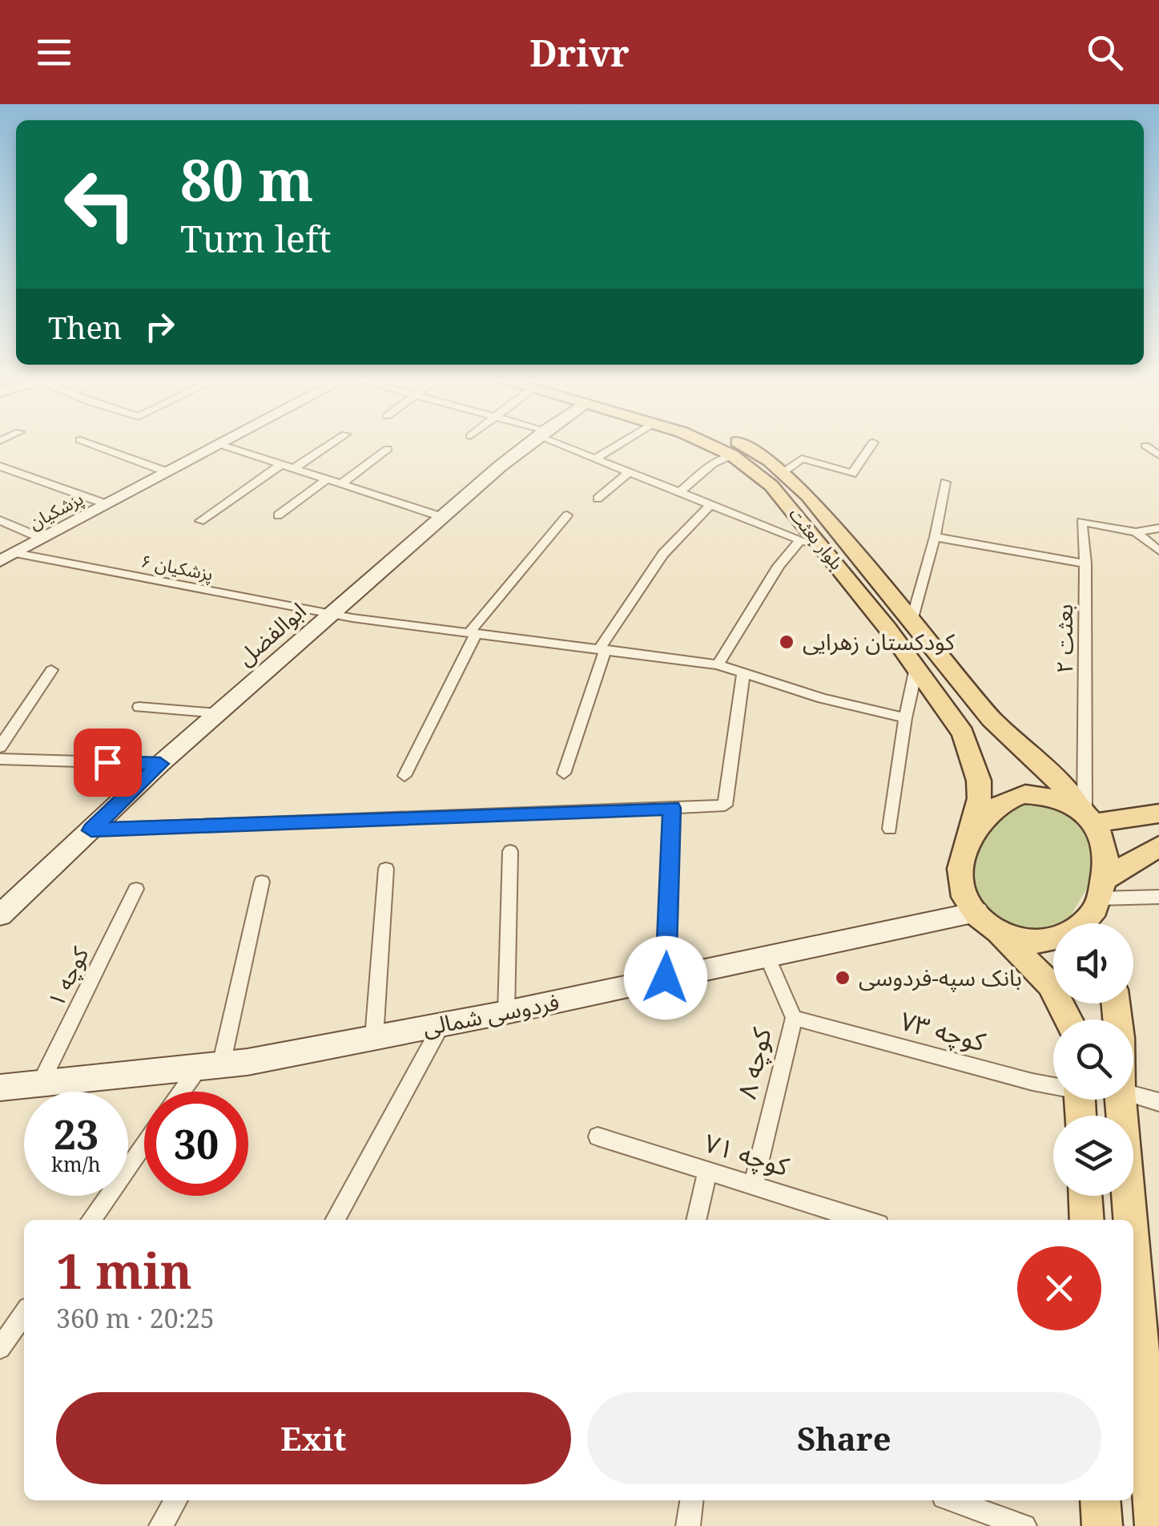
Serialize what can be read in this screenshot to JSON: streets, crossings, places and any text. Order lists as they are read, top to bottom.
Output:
{
  "streets": {
    "main road": [
      "پزشکیان",
      "بلوار بعثت",
      "ابوالفضل",
      "فردوسی شمالی"
    ],
    "street": [
      "پزشکیان ۶",
      "بعثت ۲",
      "کوچه ۱",
      "کوچه ۷۳",
      "کوچه ۸",
      "کوچه ۷۱"
    ]
  },
  "crossings": [
    ["پزشکیان", "پزشکیان ۶"],
    ["بلوار بعثت", "بعثت ۲"],
    ["بلوار بعثت", "فردوسی شمالی"],
    ["پزشکیان ۶", "ابوالفضل"],
    ["بعثت ۲", "فردوسی شمالی"],
    ["کوچه ۱", "فردوسی شمالی"],
    ["فردوسی شمالی", "کوچه ۸"],
    ["کوچه ۷۳", "کوچه ۸"],
    ["کوچه ۸", "کوچه ۷۱"]
  ],
  "places": ["کودکستان زهرایی", "بانک سپه-فردوسی"],
  "page": {
    "header": "Drivr",
    "turn": ["80 m", "Turn left"],
    "then": "Then",
    "speed": "23 km/h",
    "limit": "30",
    "heading": ["1 min", "360 m · 20:25"],
    "buttons": ["Exit", "Share"]
  }
}
